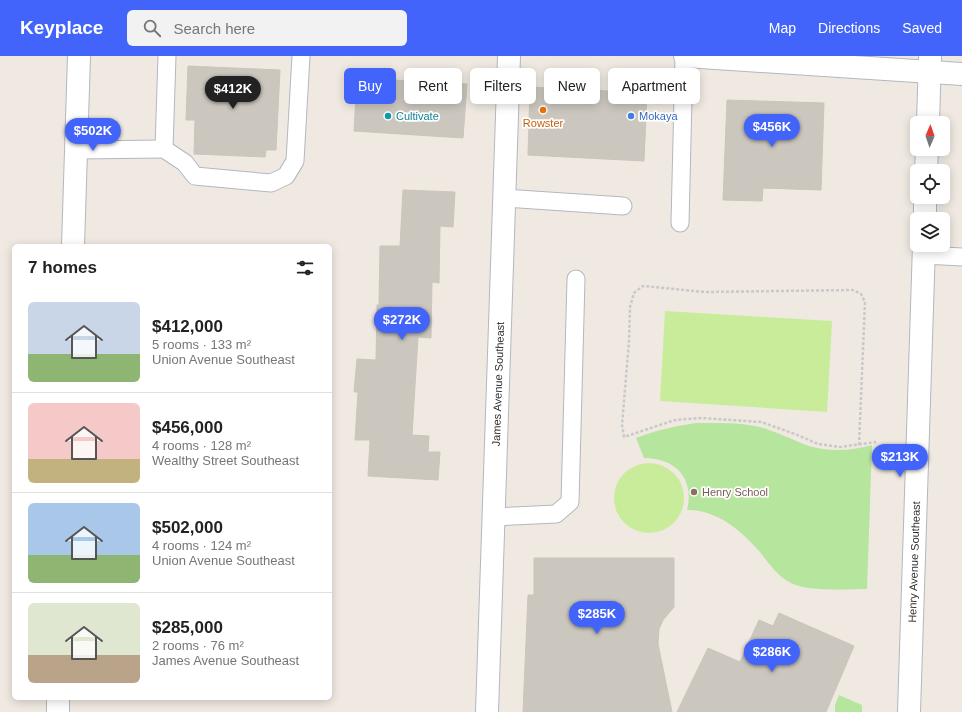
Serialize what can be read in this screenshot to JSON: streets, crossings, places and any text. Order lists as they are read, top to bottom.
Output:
{
  "streets": {
    "street": ["James Avenue Southeast", "Henry Avenue Southeast"]
  },
  "places": [
    "Rowster",
    "Cultivate",
    "Mokaya",
    "Henry School"
  ],
  "north": "top",
  "page": {
    "header": "Keyplace",
    "search": "Search here",
    "nav": ["Map", "Directions", "Saved"],
    "chip": [
      "Buy",
      "Rent",
      "Filters",
      "New",
      "Apartment"
    ],
    "price": [
      "$412K",
      "$456K",
      "$502K",
      "$272K",
      "$213K",
      "$285K",
      "$286K"
    ],
    "heading": "7 homes",
    "list": [
      {
        "name": "$412,000",
        "note": "5 rooms · 133 m² · Union Avenue Southeast"
      },
      {
        "name": "$456,000",
        "note": "4 rooms · 128 m² · Wealthy Street Southeast"
      },
      {
        "name": "$502,000",
        "note": "4 rooms · 124 m² · Union Avenue Southeast"
      },
      {
        "name": "$285,000",
        "note": "2 rooms · 76 m² · James Avenue Southeast"
      }
    ]
  }
}
